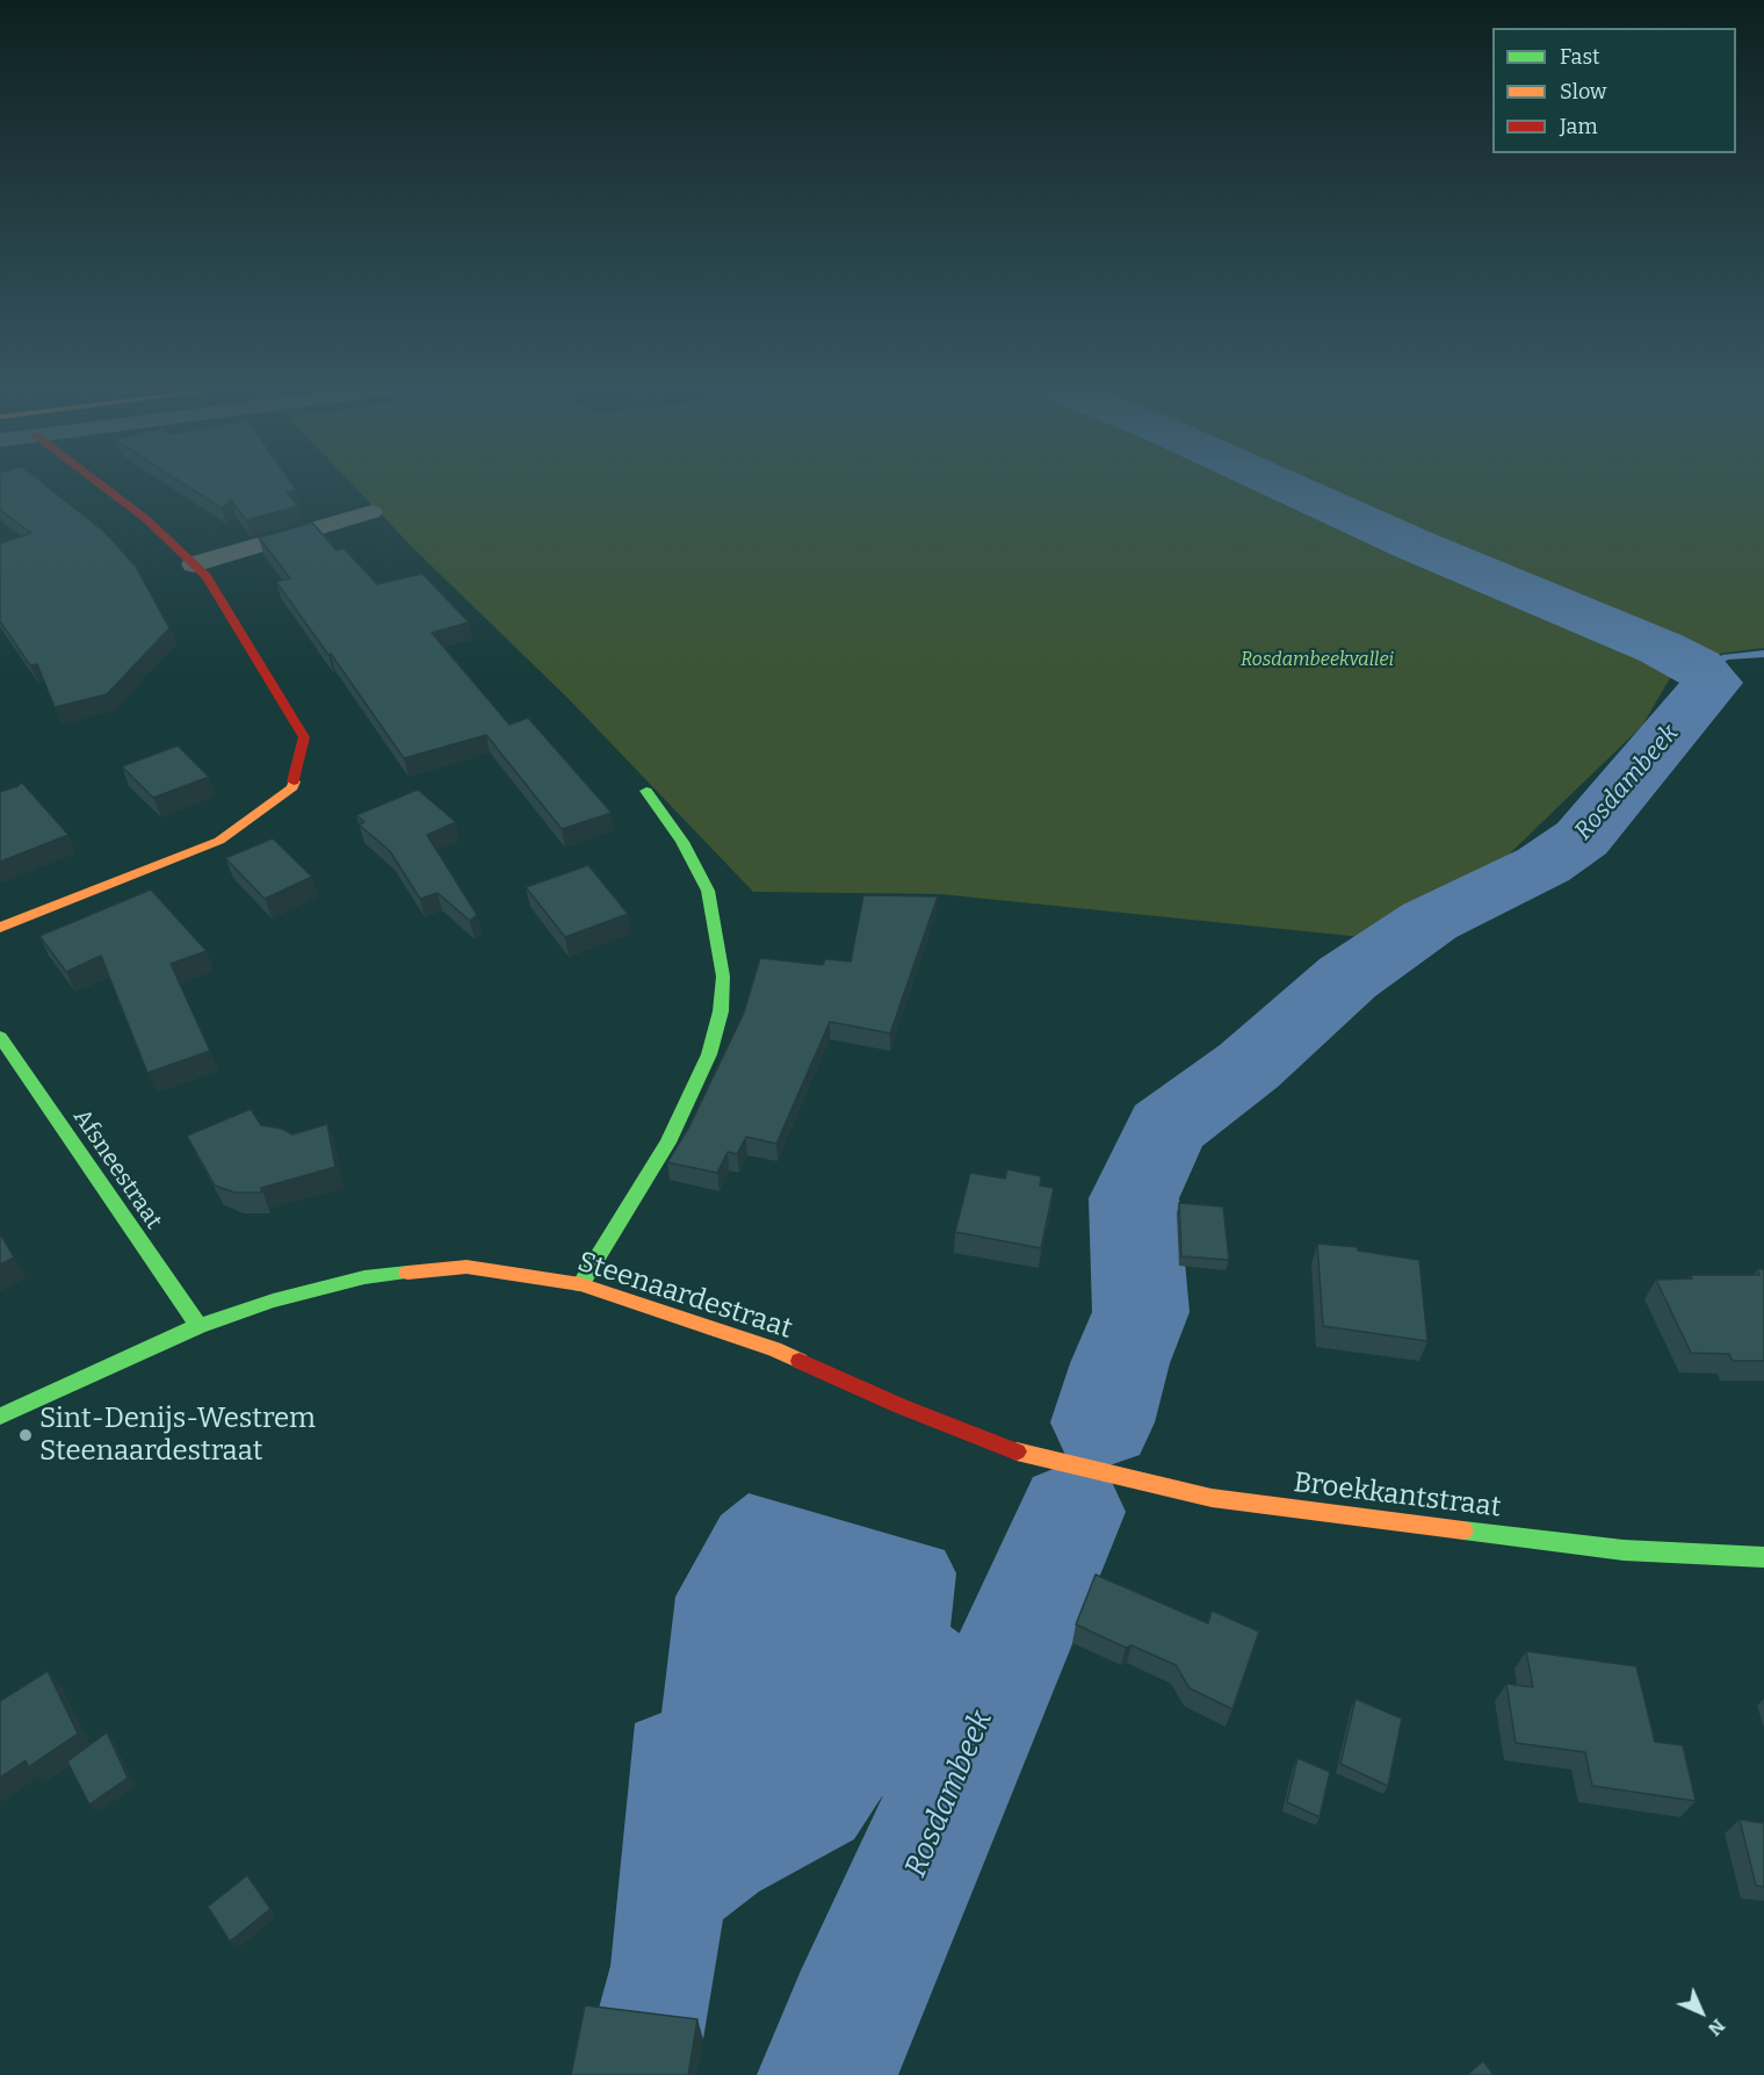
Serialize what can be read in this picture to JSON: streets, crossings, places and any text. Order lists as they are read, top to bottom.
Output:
{
  "streets": {
    "main road": ["Afsneestraat", "Steenaardestraat", "Broekkantstraat"]
  },
  "crossings": [
    ["Afsneestraat", "Steenaardestraat"],
    ["Steenaardestraat", "Broekkantstraat"]
  ],
  "water": ["Rosdambeek"],
  "parks": ["Rosdambeekvallei"],
  "places": ["Sint-Denijs-Westrem Steenaardestraat"],
  "legend": ["Fast", "Slow", "Jam"],
  "north": "bottom right"
}
